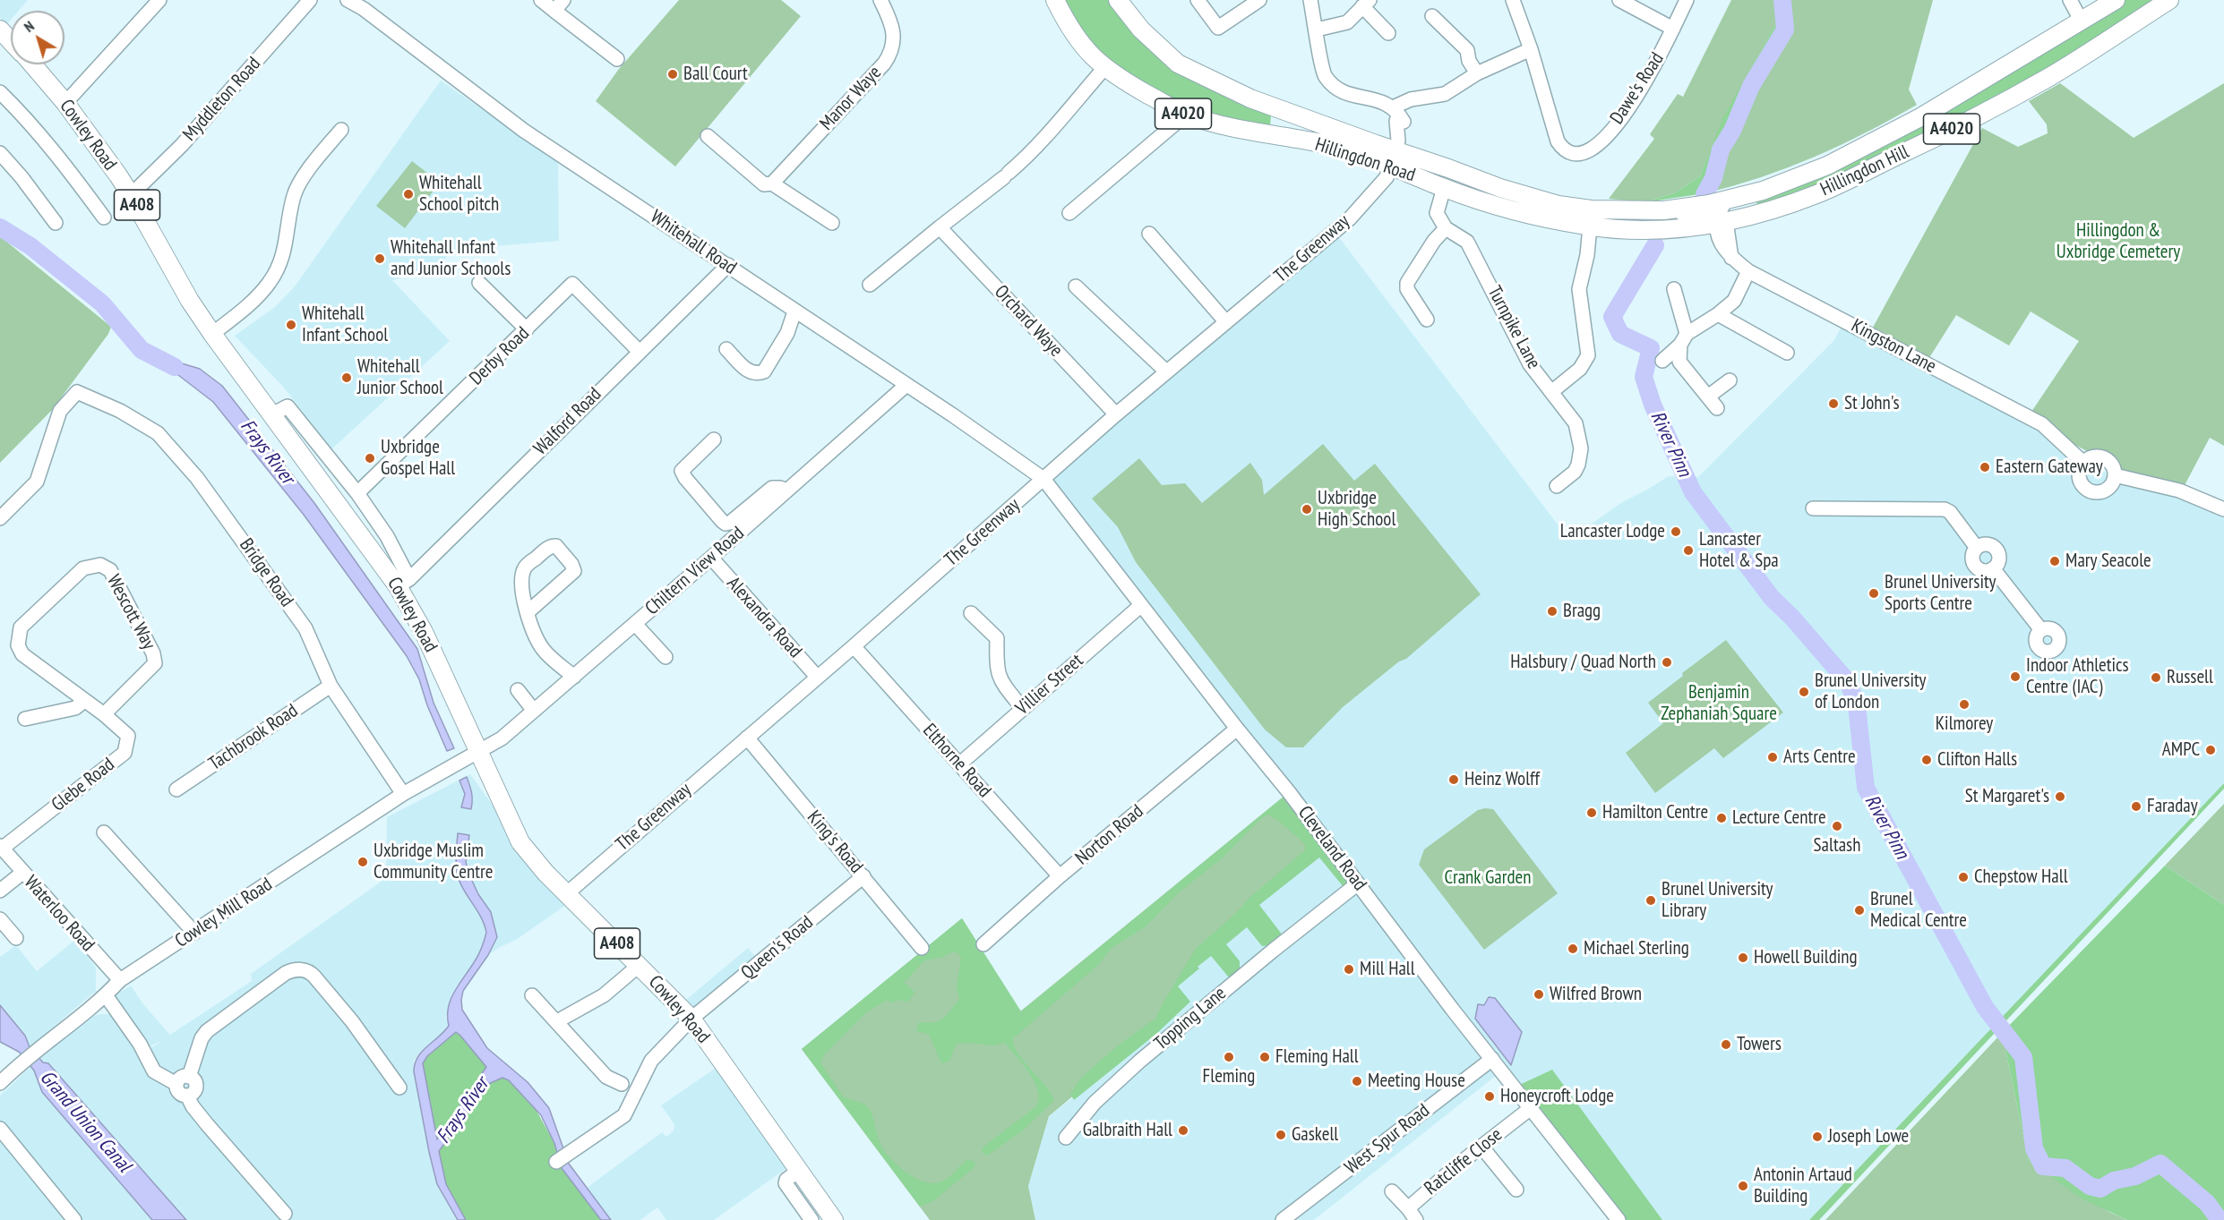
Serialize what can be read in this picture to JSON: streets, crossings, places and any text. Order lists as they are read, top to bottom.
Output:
{
  "streets": {
    "main road": [
      "A4020",
      "Cowley Road",
      "Hillingdon Road",
      "Hillingdon Hill",
      "A408"
    ],
    "street": [
      "Dawe's Road",
      "Manor Waye",
      "Myddleton Road",
      "Whitehall Road",
      "The Greenway",
      "Orchard Waye",
      "Turnpike Lane",
      "Kingston Lane",
      "Derby Road",
      "Walford Road",
      "Chiltern View Road",
      "Bridge Road",
      "Wescott Way",
      "Alexandra Road",
      "Villier Street",
      "Tachbrook Road",
      "Elthorne Road",
      "Glebe Road",
      "Norton Road",
      "King's Road",
      "Cleveland Road",
      "Cowley Mill Road",
      "Waterloo Road",
      "Queen's Road",
      "Topping Lane",
      "West Spur Road",
      "Ratcliffe Close"
    ]
  },
  "crossings": [
    ["Myddleton Road", "Cowley Road"],
    ["A4020", "Hillingdon Road"],
    ["Cowley Road", "The Greenway"],
    ["Cowley Road", "Walford Road"],
    ["Cowley Road", "Chiltern View Road"],
    ["Cowley Road", "Cowley Mill Road"],
    ["Cowley Road", "Queen's Road"],
    ["Hillingdon Road", "Hillingdon Hill"],
    ["Hillingdon Road", "The Greenway"],
    ["Hillingdon Road", "Kingston Lane"],
    ["Hillingdon Hill", "Kingston Lane"],
    ["Whitehall Road", "The Greenway"],
    ["Whitehall Road", "Walford Road"],
    ["Whitehall Road", "Chiltern View Road"],
    ["Whitehall Road", "Cleveland Road"],
    ["The Greenway", "Orchard Waye"],
    ["The Greenway", "Alexandra Road"],
    ["The Greenway", "Elthorne Road"],
    ["The Greenway", "King's Road"],
    ["The Greenway", "Cleveland Road"],
    ["Derby Road", "Walford Road"],
    ["Chiltern View Road", "Alexandra Road"],
    ["Chiltern View Road", "Cowley Mill Road"],
    ["Bridge Road", "Tachbrook Road"],
    ["Bridge Road", "Cowley Mill Road"],
    ["Wescott Way", "Glebe Road"],
    ["Villier Street", "Elthorne Road"],
    ["Villier Street", "Cleveland Road"],
    ["Elthorne Road", "Norton Road"],
    ["Glebe Road", "Waterloo Road"],
    ["Norton Road", "Cleveland Road"],
    ["King's Road", "Queen's Road"],
    ["Cleveland Road", "Topping Lane"],
    ["Cleveland Road", "West Spur Road"],
    ["Cleveland Road", "Ratcliffe Close"],
    ["Cowley Mill Road", "Waterloo Road"]
  ],
  "water": ["River Pinn", "Frays River", "Grand Union Canal"],
  "parks": ["Hillingdon & Uxbridge Cemetery", "Benjamin Zephaniah Square", "Crank Garden"],
  "places": [
    "Ball Court",
    "Whitehall School pitch",
    "Whitehall Infant and Junior Schools",
    "Whitehall Infant School",
    "Whitehall Junior School",
    "St John's",
    "Uxbridge Gospel Hall",
    "Eastern Gateway",
    "Uxbridge High School",
    "Lancaster Lodge",
    "Lancaster Hotel & Spa",
    "Mary Seacole",
    "Brunel University Sports Centre",
    "Bragg",
    "Halsbury / Quad North",
    "Indoor Athletics Centre (IAC)",
    "Russell",
    "Brunel University of London",
    "Kilmorey",
    "AMPC",
    "Arts Centre",
    "Clifton Halls",
    "Heinz Wolff",
    "St Margaret's",
    "Faraday",
    "Hamilton Centre",
    "Lecture Centre",
    "Saltash",
    "Uxbridge Muslim Community Centre",
    "Chepstow Hall",
    "Brunel University Library",
    "Brunel Medical Centre",
    "Michael Sterling",
    "Howell Building",
    "Mill Hall",
    "Wilfred Brown",
    "Towers",
    "Fleming",
    "Fleming Hall",
    "Meeting House",
    "Honeycroft Lodge",
    "Galbraith Hall",
    "Gaskell",
    "Joseph Lowe",
    "Antonin Artaud Building"
  ],
  "north": "top left"
}
